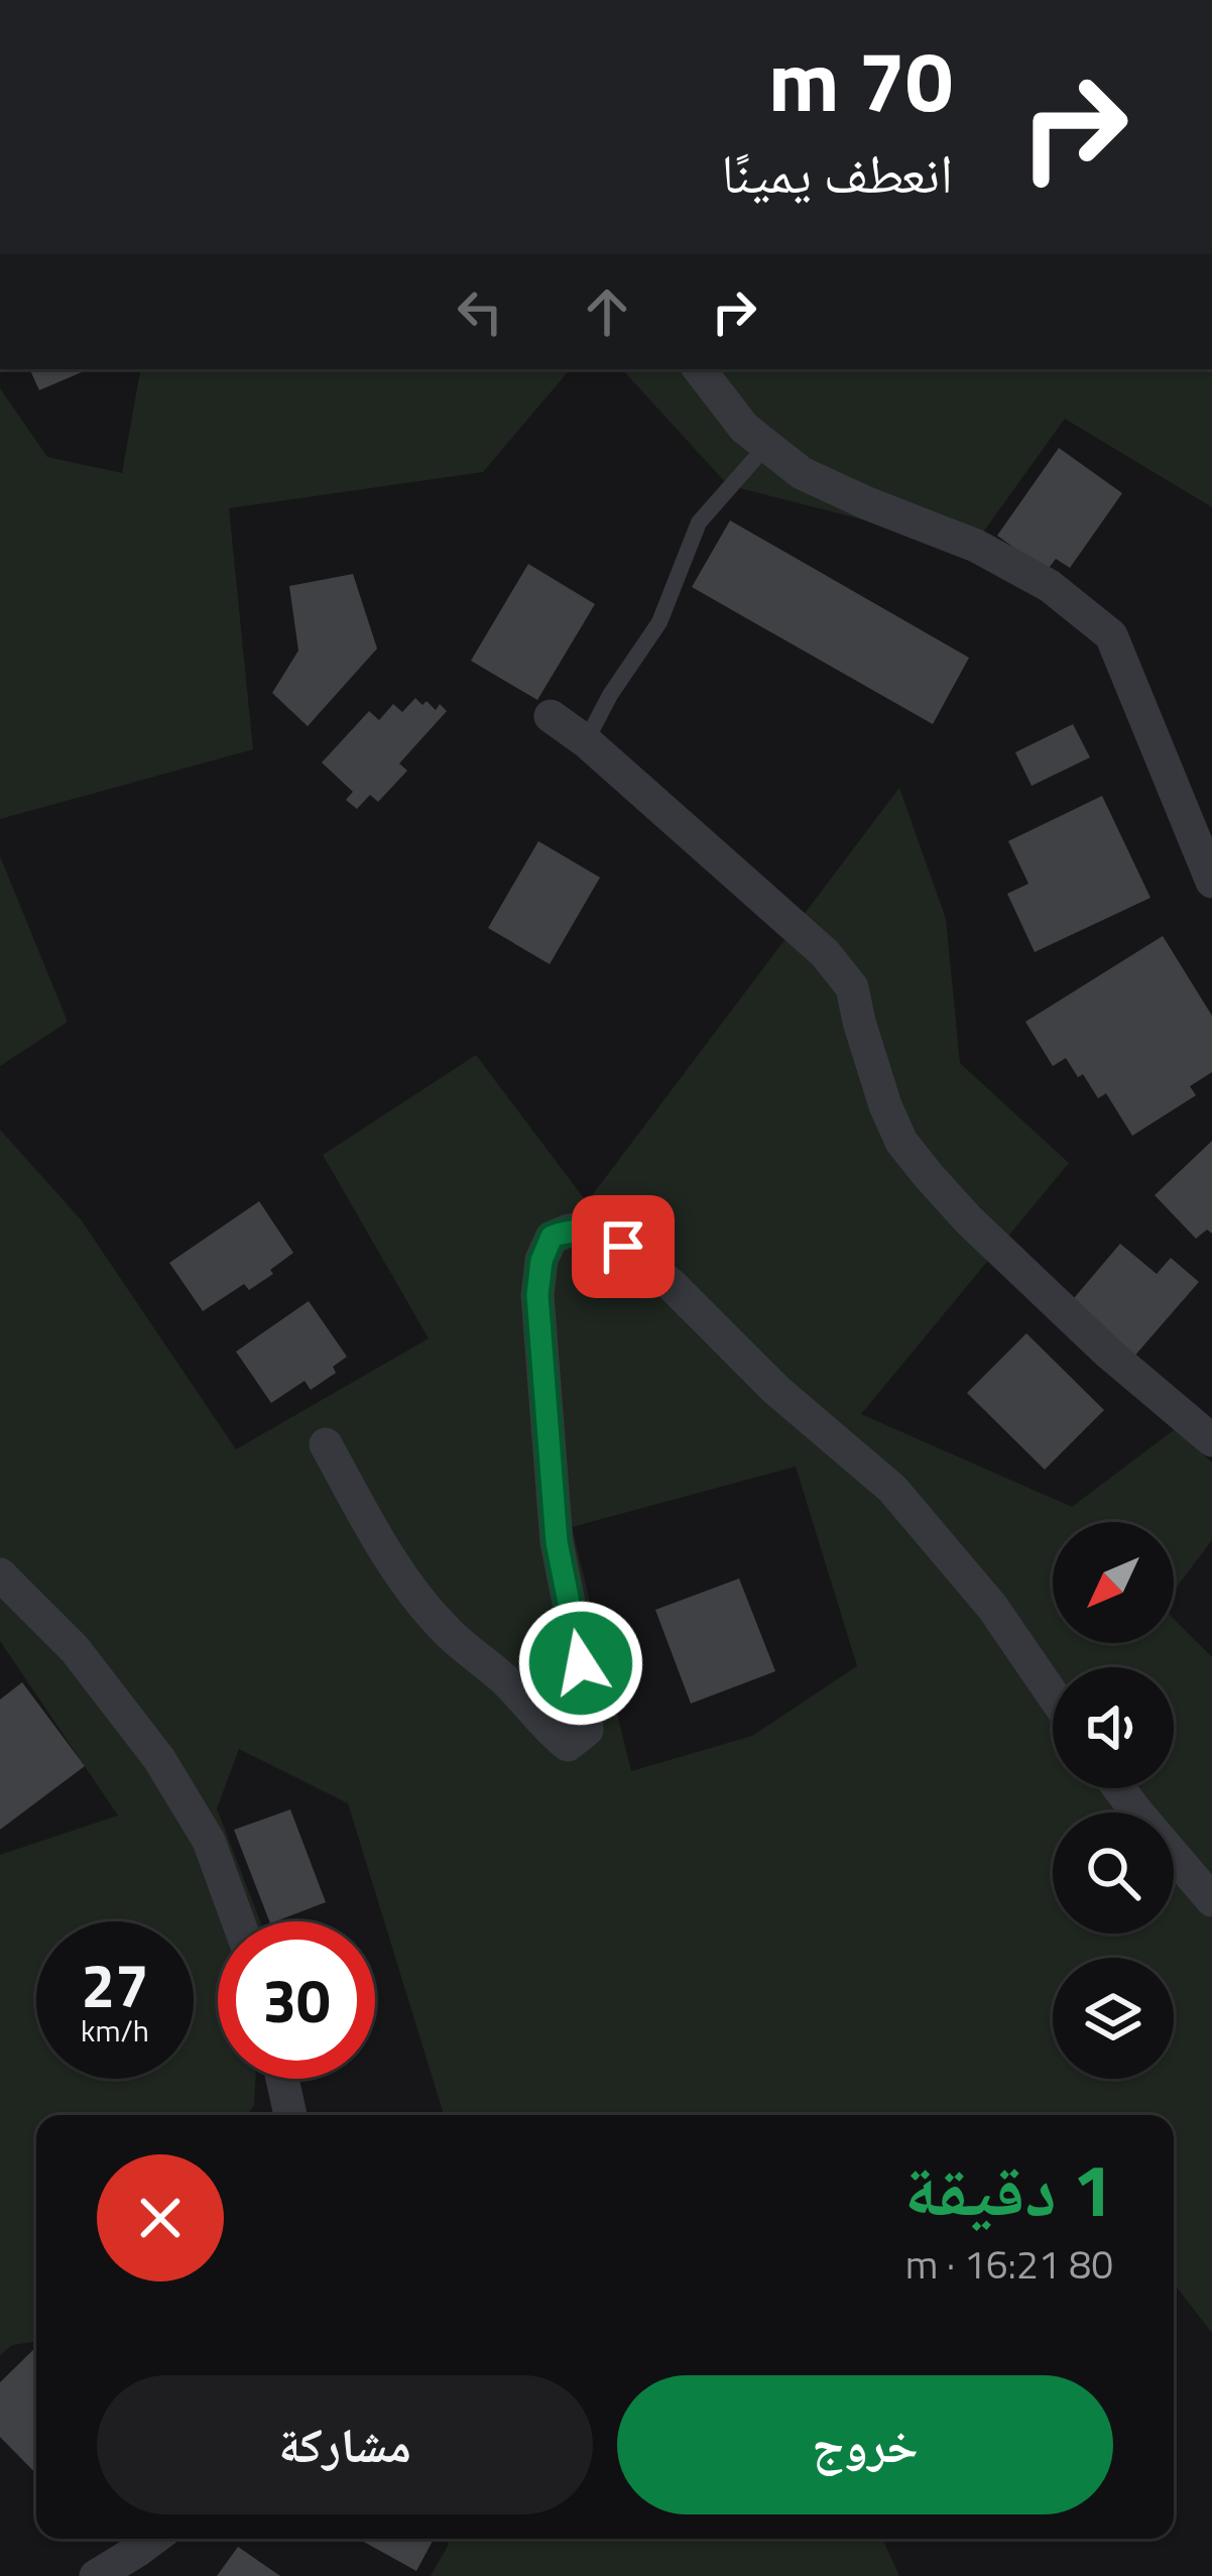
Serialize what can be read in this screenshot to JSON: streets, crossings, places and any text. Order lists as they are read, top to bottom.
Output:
{
  "north": "bottom left",
  "page": {
    "turn": ["70 m", "انعطف يمينًا"],
    "speed": "27 km/h",
    "limit": "30",
    "heading": ["1 دقيقة", "80 m · 16:21"],
    "buttons": ["خروج", "مشاركة"]
  }
}
